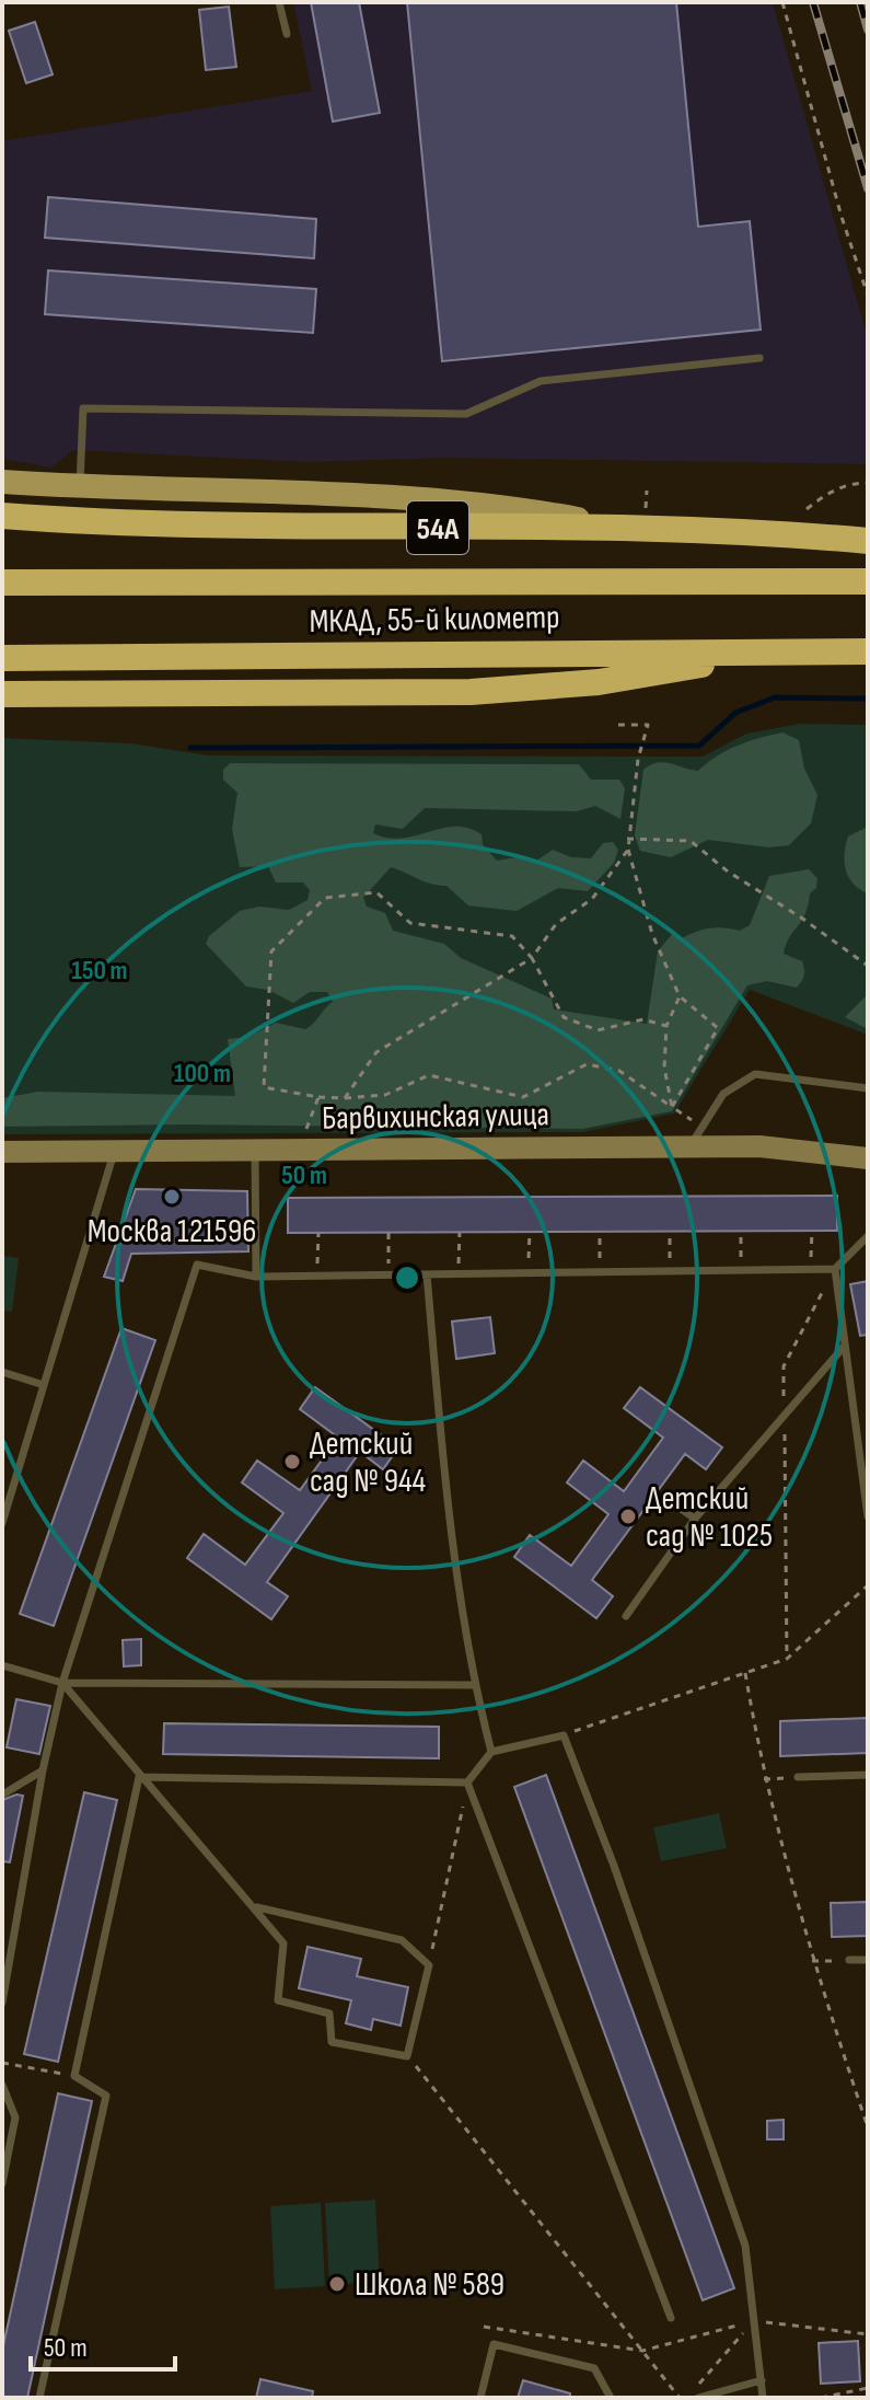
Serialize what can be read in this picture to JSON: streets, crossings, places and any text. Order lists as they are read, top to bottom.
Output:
{
  "streets": {
    "highway": ["54А", "МКАД, 55-й километр"],
    "street": ["Барвихинская улица"]
  },
  "places": [
    "Москва 121596",
    "Детский сад № 944",
    "Детский сад № 1025",
    "Школа № 589"
  ],
  "scale_bar": "50 m",
  "rings": ["150 m", "100 m", "50 m"]
}
